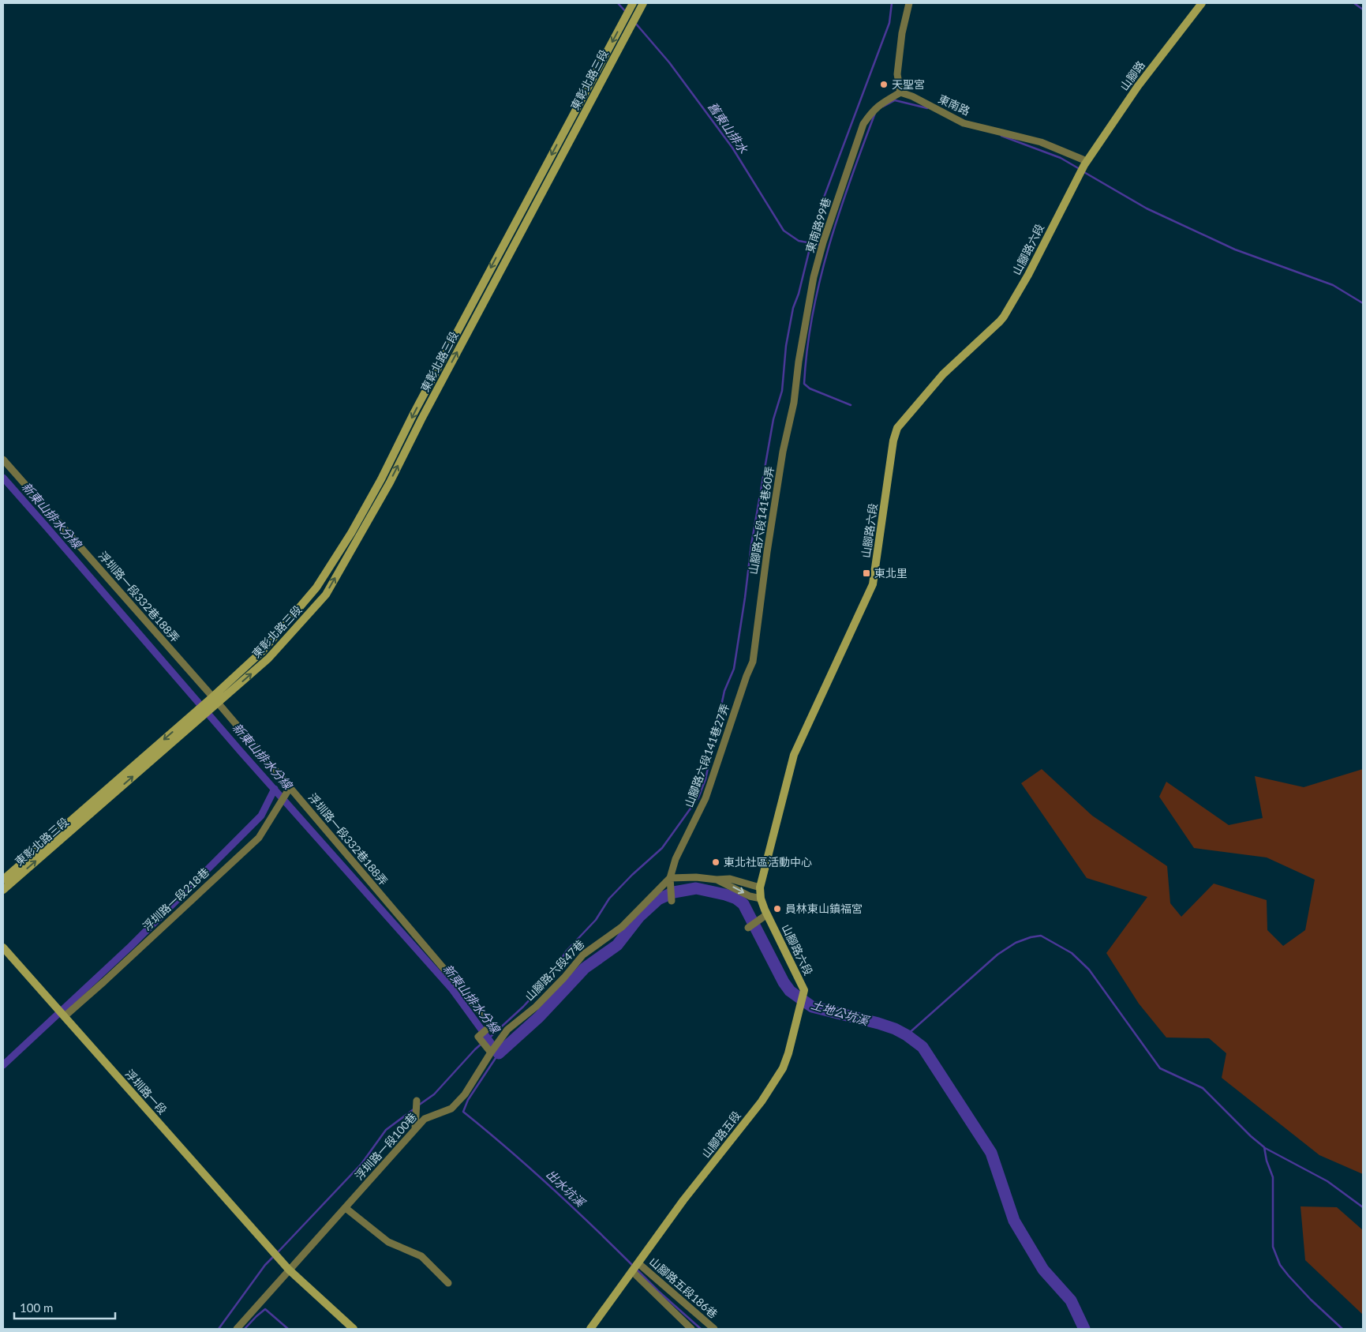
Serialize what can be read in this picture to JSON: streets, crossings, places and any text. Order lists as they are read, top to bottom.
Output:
{
  "streets": {
    "street": [
      "山腳路",
      "東彰北路三段",
      "東南路",
      "東南路99巷",
      "山腳路六段",
      "山腳路六段141巷60弄",
      "浮圳路一段332巷188弄",
      "山腳路六段141巷27弄",
      "浮圳路一段218巷",
      "山腳路六段47巷",
      "浮圳路一段",
      "山腳路五段",
      "浮圳路一段100巷",
      "山腳路五段186巷"
    ]
  },
  "crossings": [
    ["山腳路", "東南路"],
    ["山腳路", "山腳路六段"],
    ["東彰北路三段", "浮圳路一段332巷188弄"],
    ["東南路", "東南路99巷"],
    ["東南路99巷", "山腳路六段141巷60弄"],
    ["山腳路六段", "山腳路五段"],
    ["山腳路六段141巷60弄", "山腳路六段141巷27弄"],
    ["浮圳路一段332巷188弄", "浮圳路一段218巷"],
    ["浮圳路一段332巷188弄", "山腳路六段47巷"],
    ["浮圳路一段332巷188弄", "浮圳路一段100巷"],
    ["山腳路六段141巷27弄", "山腳路六段47巷"],
    ["浮圳路一段218巷", "浮圳路一段"],
    ["山腳路六段47巷", "浮圳路一段100巷"],
    ["浮圳路一段", "浮圳路一段100巷"],
    ["山腳路五段", "山腳路五段186巷"]
  ],
  "water": [
    "舊東山排水",
    "新東山排水分線",
    "土地公坑溪",
    "出水坑溪"
  ],
  "places": {
    "other": ["天聖宮", "東北社區活動中心", "員林東山鎮福宮"],
    "transit": ["東北里"]
  },
  "scale_bar": "100 m"
}
